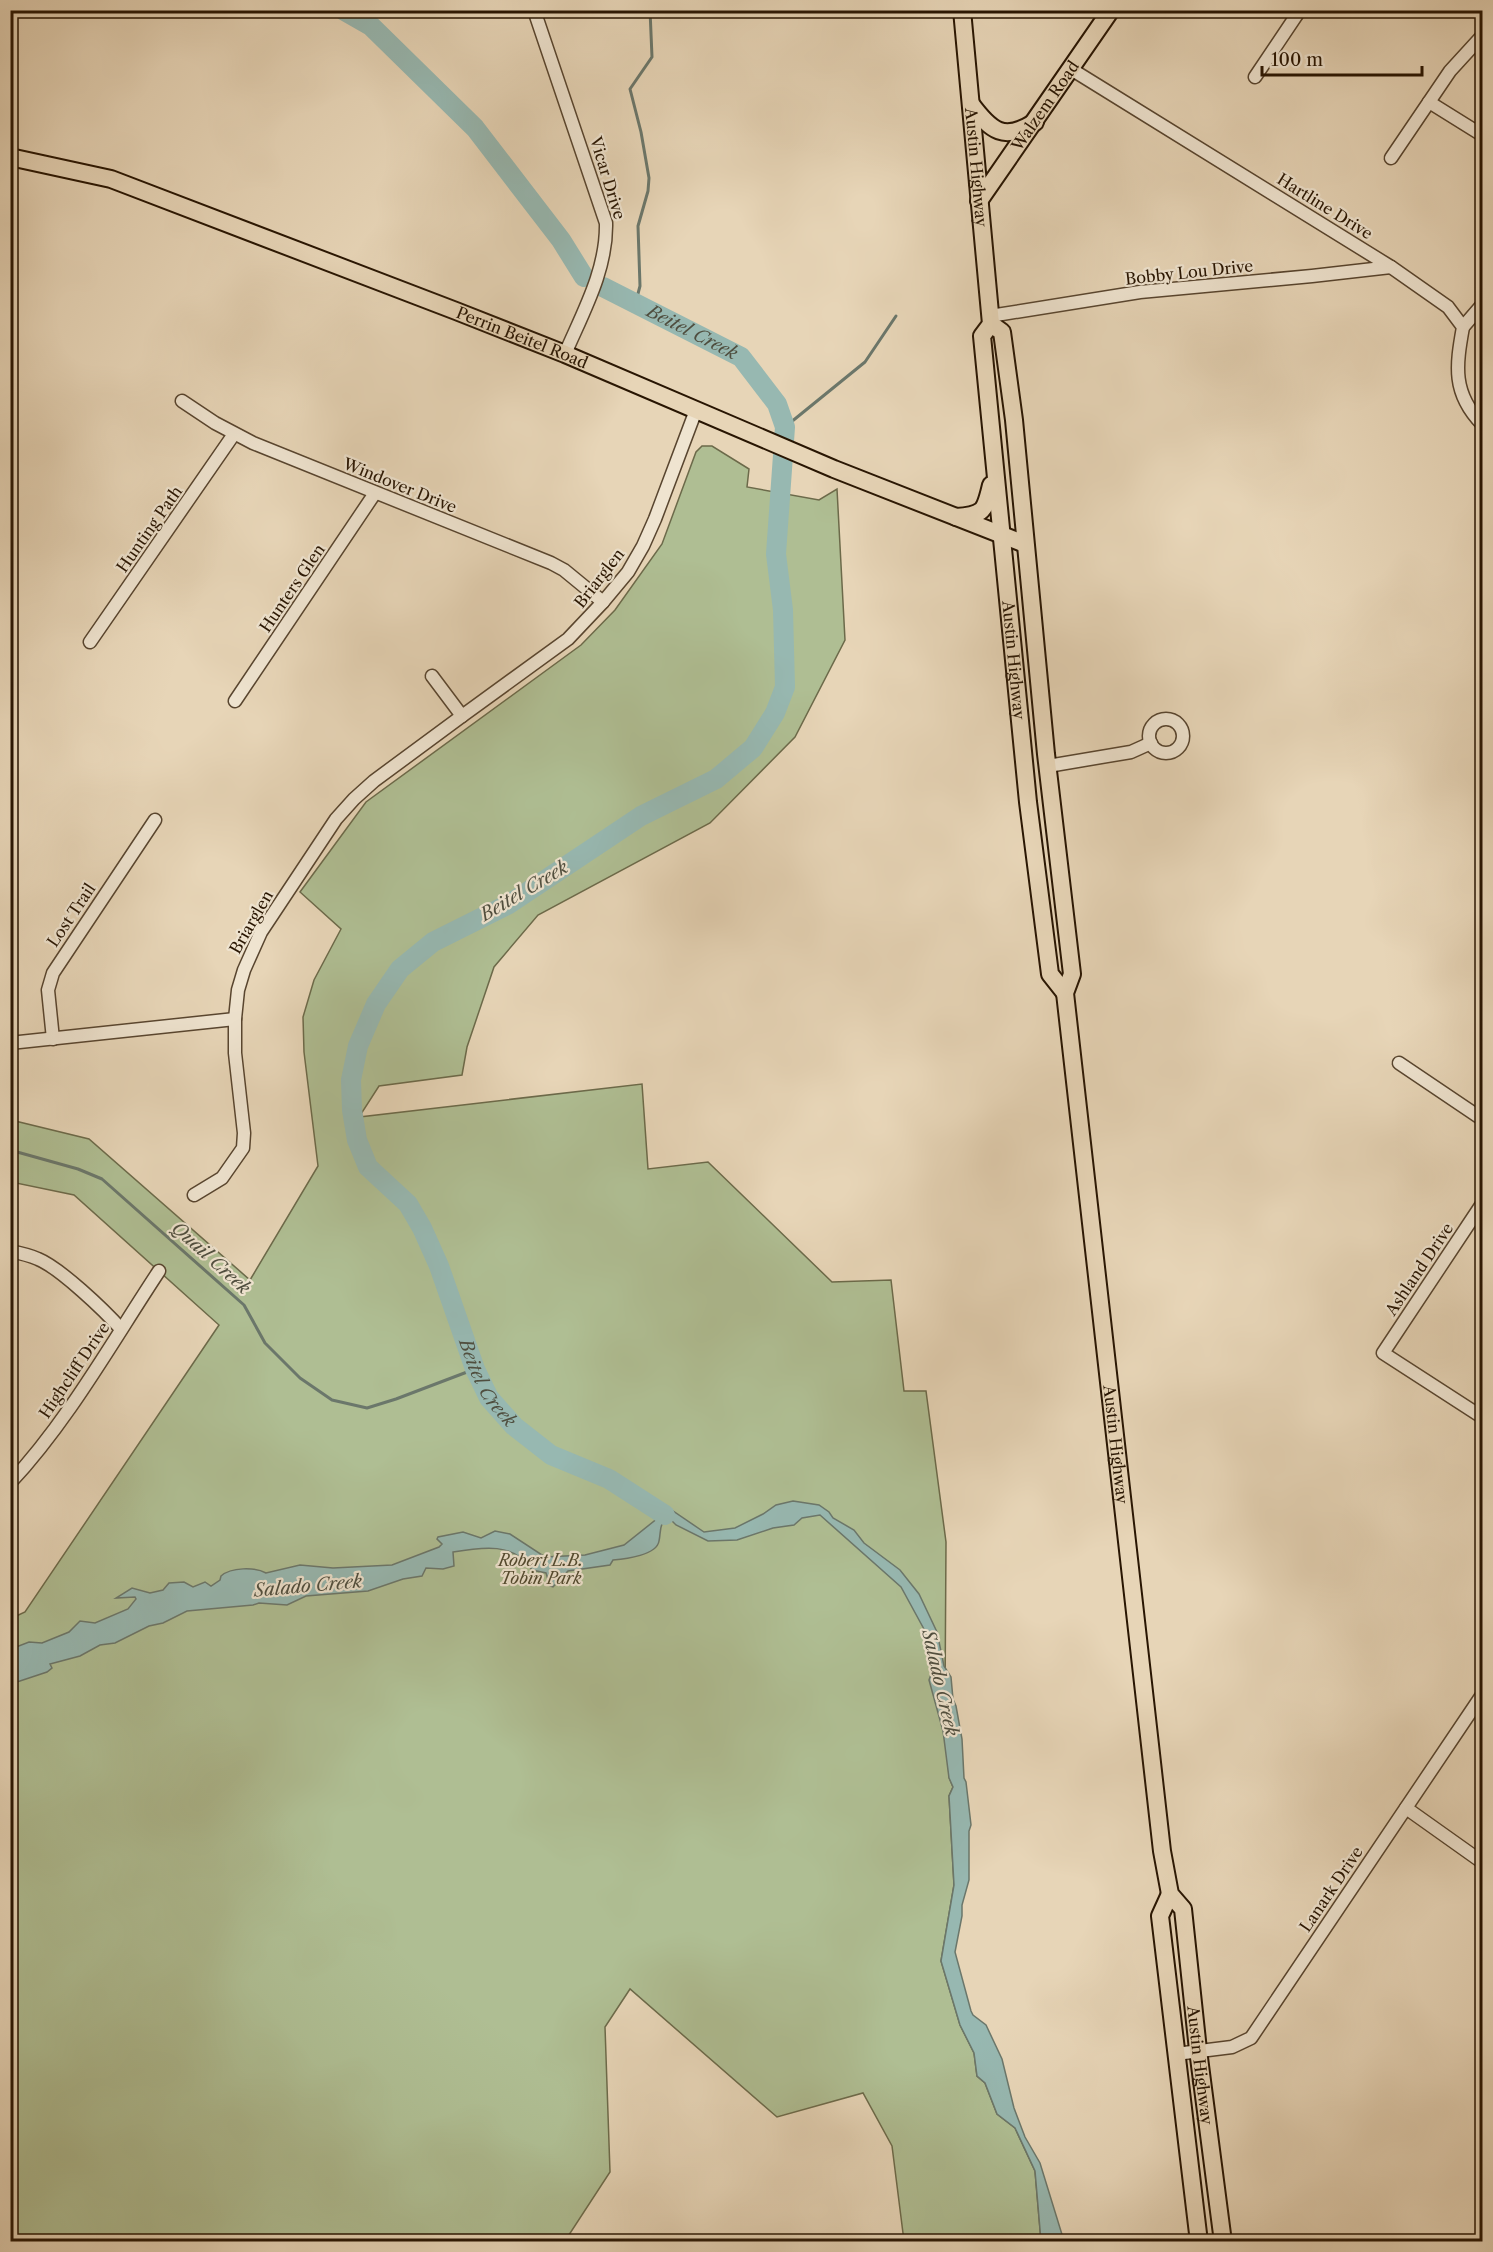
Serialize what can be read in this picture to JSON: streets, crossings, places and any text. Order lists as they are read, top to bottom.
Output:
{
  "streets": {
    "main road": ["Walzem Road", "Austin Highway", "Perrin Beitel Road"],
    "street": [
      "Vicar Drive",
      "Hartline Drive",
      "Bobby Lou Drive",
      "Windover Drive",
      "Hunting Path",
      "Briarglen",
      "Hunters Glen",
      "Lost Trail",
      "Ashland Drive",
      "Highcliff Drive",
      "Lanark Drive"
    ]
  },
  "crossings": [
    ["Walzem Road", "Austin Highway"],
    ["Walzem Road", "Hartline Drive"],
    ["Austin Highway", "Bobby Lou Drive"],
    ["Austin Highway", "Perrin Beitel Road"],
    ["Austin Highway", "Lanark Drive"],
    ["Vicar Drive", "Perrin Beitel Road"],
    ["Hartline Drive", "Bobby Lou Drive"],
    ["Perrin Beitel Road", "Briarglen"],
    ["Windover Drive", "Hunting Path"],
    ["Windover Drive", "Briarglen"],
    ["Windover Drive", "Hunters Glen"]
  ],
  "water": ["Beitel Creek", "Quail Creek", "Salado Creek"],
  "parks": ["Robert L.B. Tobin Park"],
  "scale_bar": "100 m"
}
